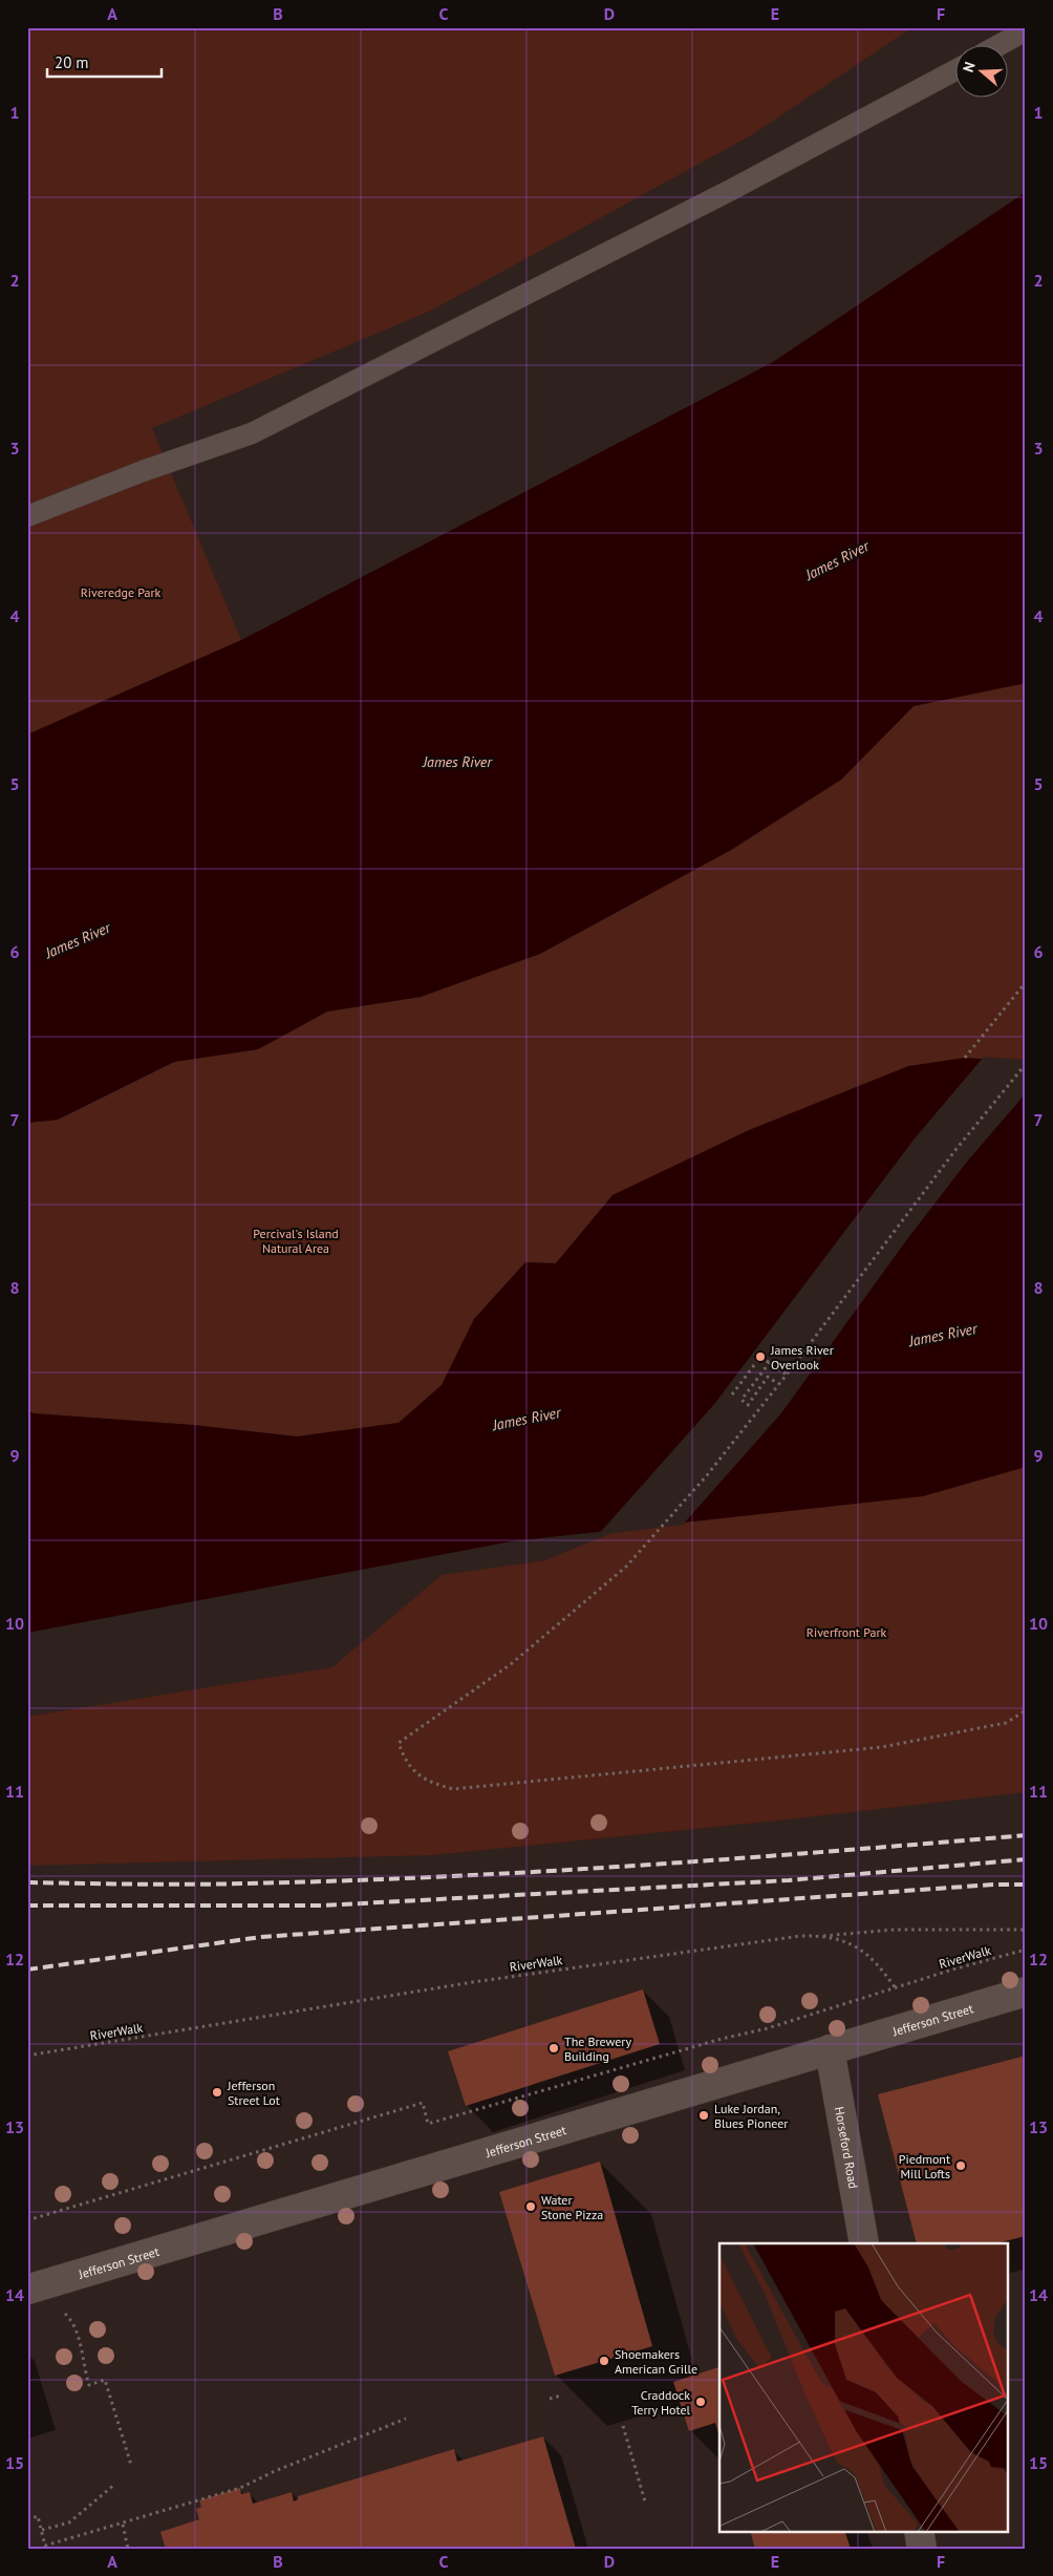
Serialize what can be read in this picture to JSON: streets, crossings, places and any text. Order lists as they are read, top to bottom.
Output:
{
  "streets": {
    "street": ["Jefferson Street", "Horseford Road"],
    "path": ["RiverWalk"]
  },
  "crossings": [
    ["Jefferson Street", "Horseford Road"]
  ],
  "water": ["James River"],
  "parks": ["Riveredge Park", "Percival's Island Natural Area", "Riverfront Park"],
  "places": [
    "James River Overlook",
    "The Brewery Building",
    "Jefferson Street Lot",
    "Luke Jordan, Blues Pioneer",
    "Piedmont Mill Lofts",
    "Water Stone Pizza",
    "Shoemakers American Grille",
    "Craddock Terry Hotel"
  ],
  "scale_bar": "20 m",
  "north": "left",
  "grid": {
    "columns": [
      "A",
      "B",
      "C",
      "D",
      "E",
      "F"
    ],
    "rows": [
      "1",
      "2",
      "3",
      "4",
      "5",
      "6",
      "7",
      "8",
      "9",
      "10",
      "11",
      "12",
      "13",
      "14",
      "15"
    ]
  }
}
